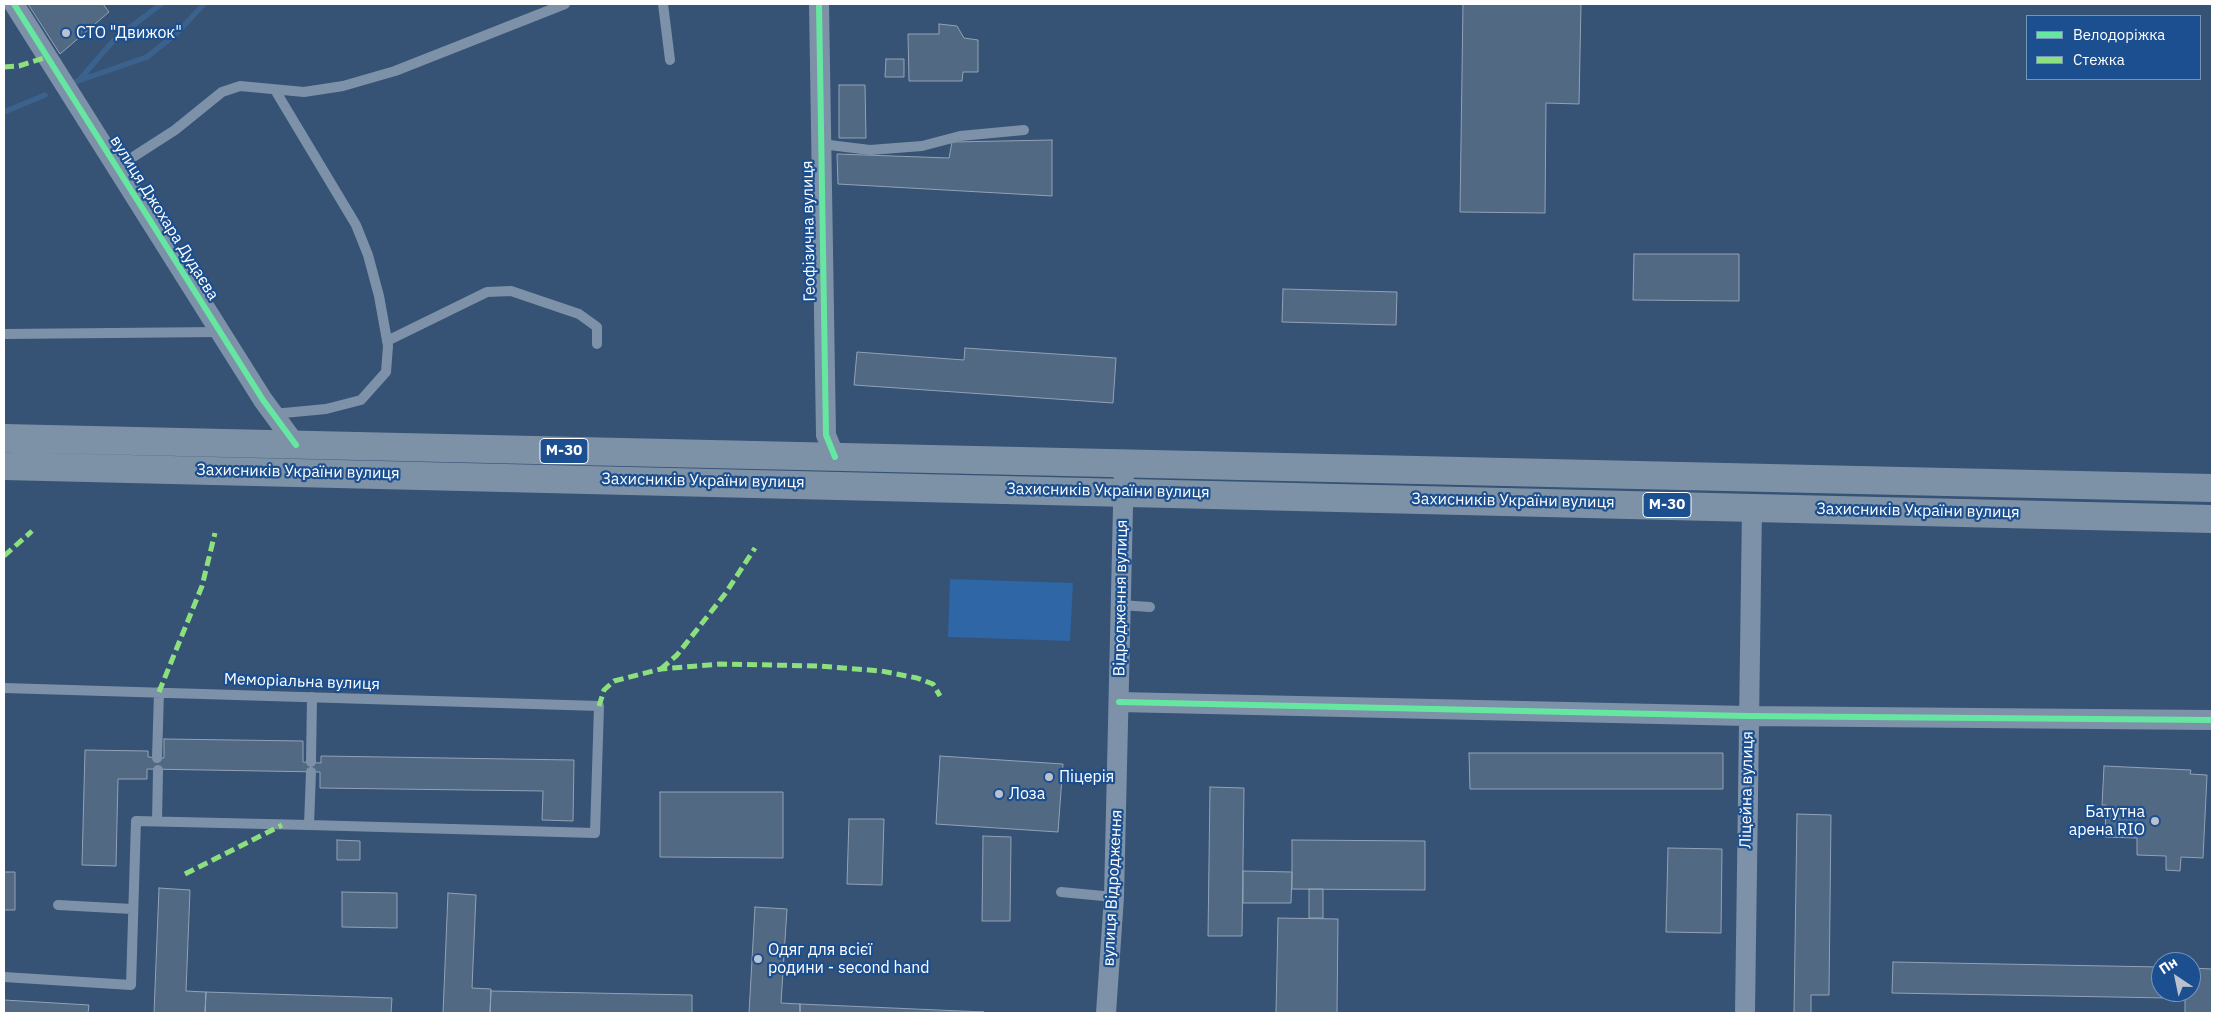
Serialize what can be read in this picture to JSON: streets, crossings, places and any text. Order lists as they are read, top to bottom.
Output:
{
  "streets": {
    "highway": ["М-30", "Захисників України вулиця"],
    "street": [
      "вулиця Джохара Дудаєва",
      "Геофізична вулиця",
      "Відродження вулиця",
      "Ліцейна вулиця",
      "вулиця Відродження"
    ],
    "lane": ["Меморіальна вулиця"]
  },
  "crossings": [
    ["вулиця Джохара Дудаєва", "Захисників України вулиця"],
    ["Геофізична вулиця", "Захисників України вулиця"],
    ["Захисників України вулиця", "Відродження вулиця"],
    ["Захисників України вулиця", "Ліцейна вулиця"],
    ["Відродження вулиця", "вулиця Відродження"]
  ],
  "places": [
    "СТО \"Движок\"",
    "Піцерія",
    "Лоза",
    "Батутна арена RIO",
    "Одяг для всієї родини - second hand"
  ],
  "legend": ["Велодоріжка", "Стежка"],
  "north": "top left"
}
